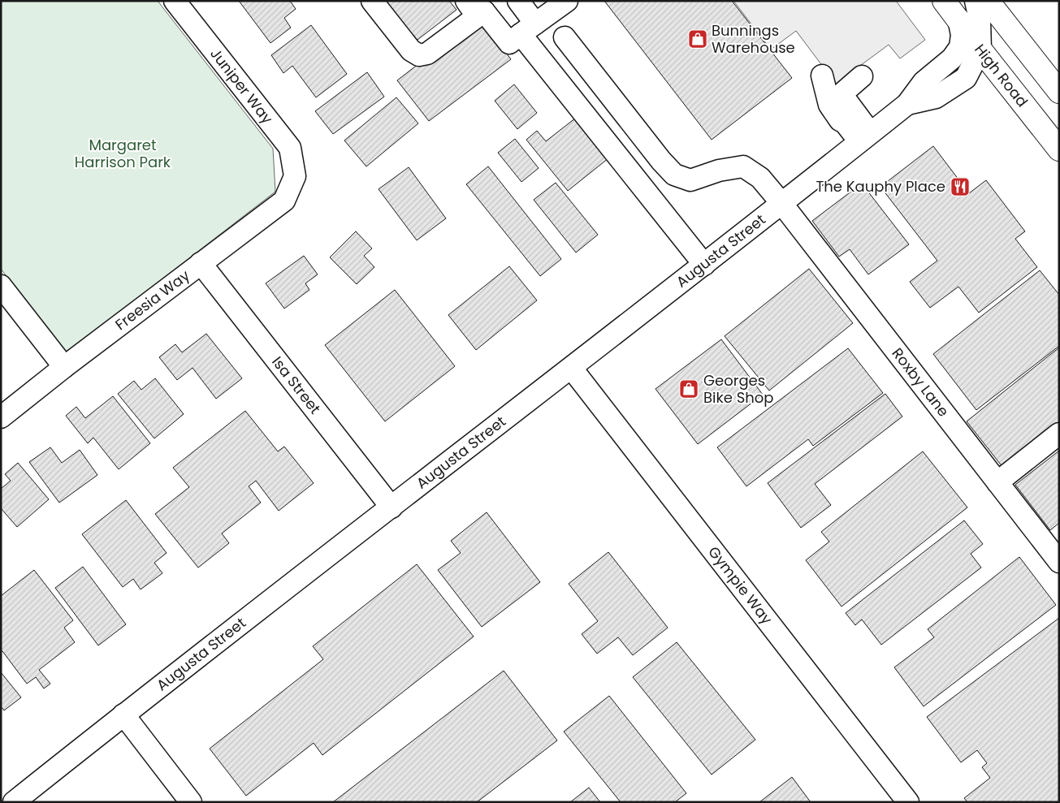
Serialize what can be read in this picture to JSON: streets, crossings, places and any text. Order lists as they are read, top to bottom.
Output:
{
  "streets": {
    "main road": ["High Road"],
    "street": [
      "Juniper Way",
      "Augusta Street",
      "Freesia Way",
      "Roxby Lane",
      "Isa Street",
      "Gympie Way"
    ]
  },
  "crossings": [
    ["High Road", "Augusta Street"],
    ["Juniper Way", "Freesia Way"],
    ["Augusta Street", "Roxby Lane"],
    ["Augusta Street", "Isa Street"],
    ["Augusta Street", "Gympie Way"],
    ["Freesia Way", "Isa Street"]
  ],
  "parks": ["Margaret Harrison Park"],
  "places": {
    "shop": ["Bunnings Warehouse", "Georges Bike Shop"],
    "restaurant": ["The Kauphy Place"]
  }
}
